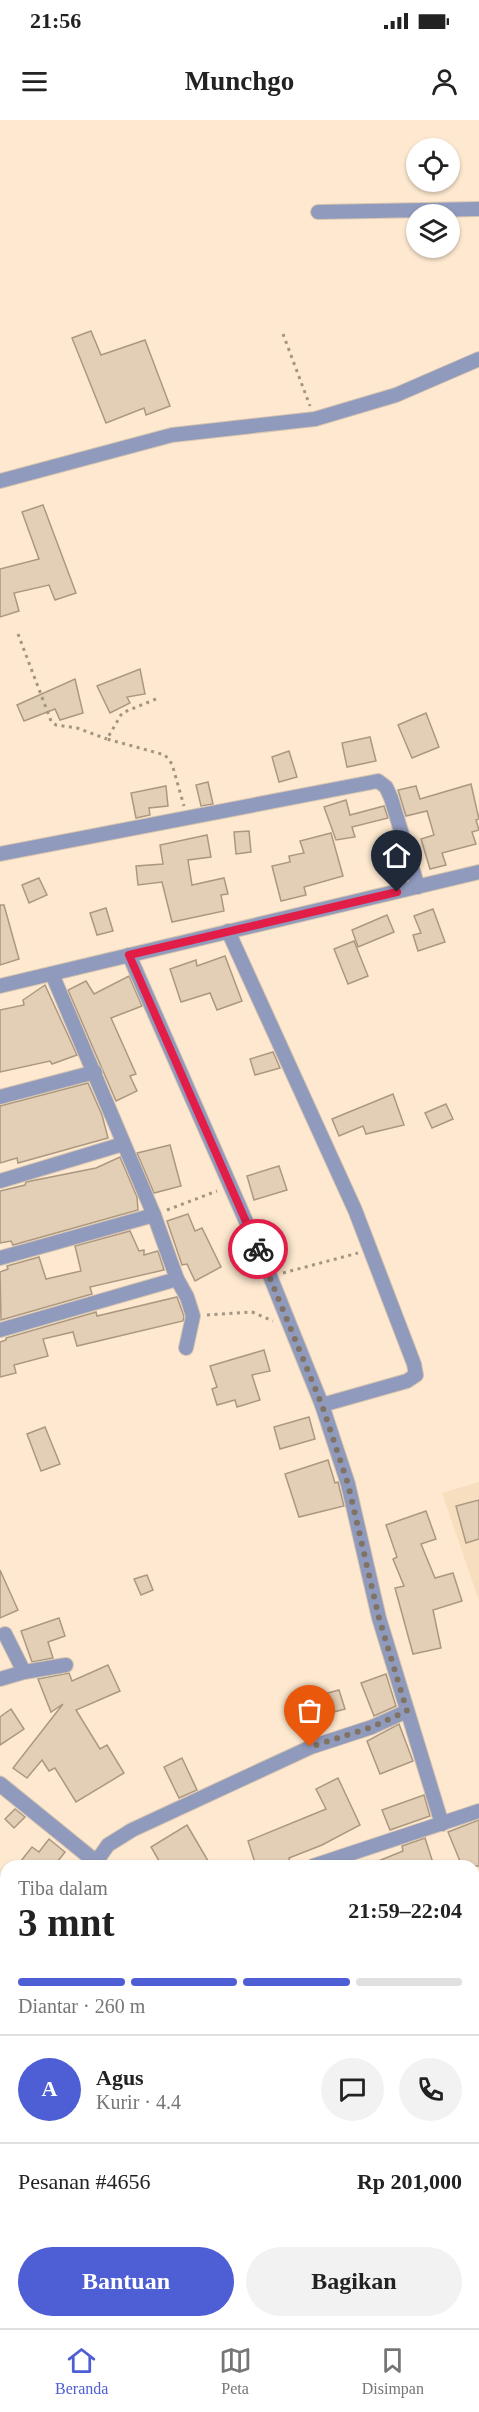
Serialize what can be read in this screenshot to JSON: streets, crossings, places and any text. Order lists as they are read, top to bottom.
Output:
{
  "page": {
    "status": "21:56",
    "header": "Munchgo",
    "heading": ["3 mnt", "Tiba dalam", "21:59–22:04"],
    "panel": [
      "Agus",
      "Kurir · 4.4",
      "Pesanan #4656",
      "Rp 201,000"
    ],
    "bar": "Diantar · 260 m",
    "round": "A",
    "buttons": ["Bantuan", "Bagikan"],
    "tabs": ["Beranda", "Peta", "Disimpan"]
  }
}
